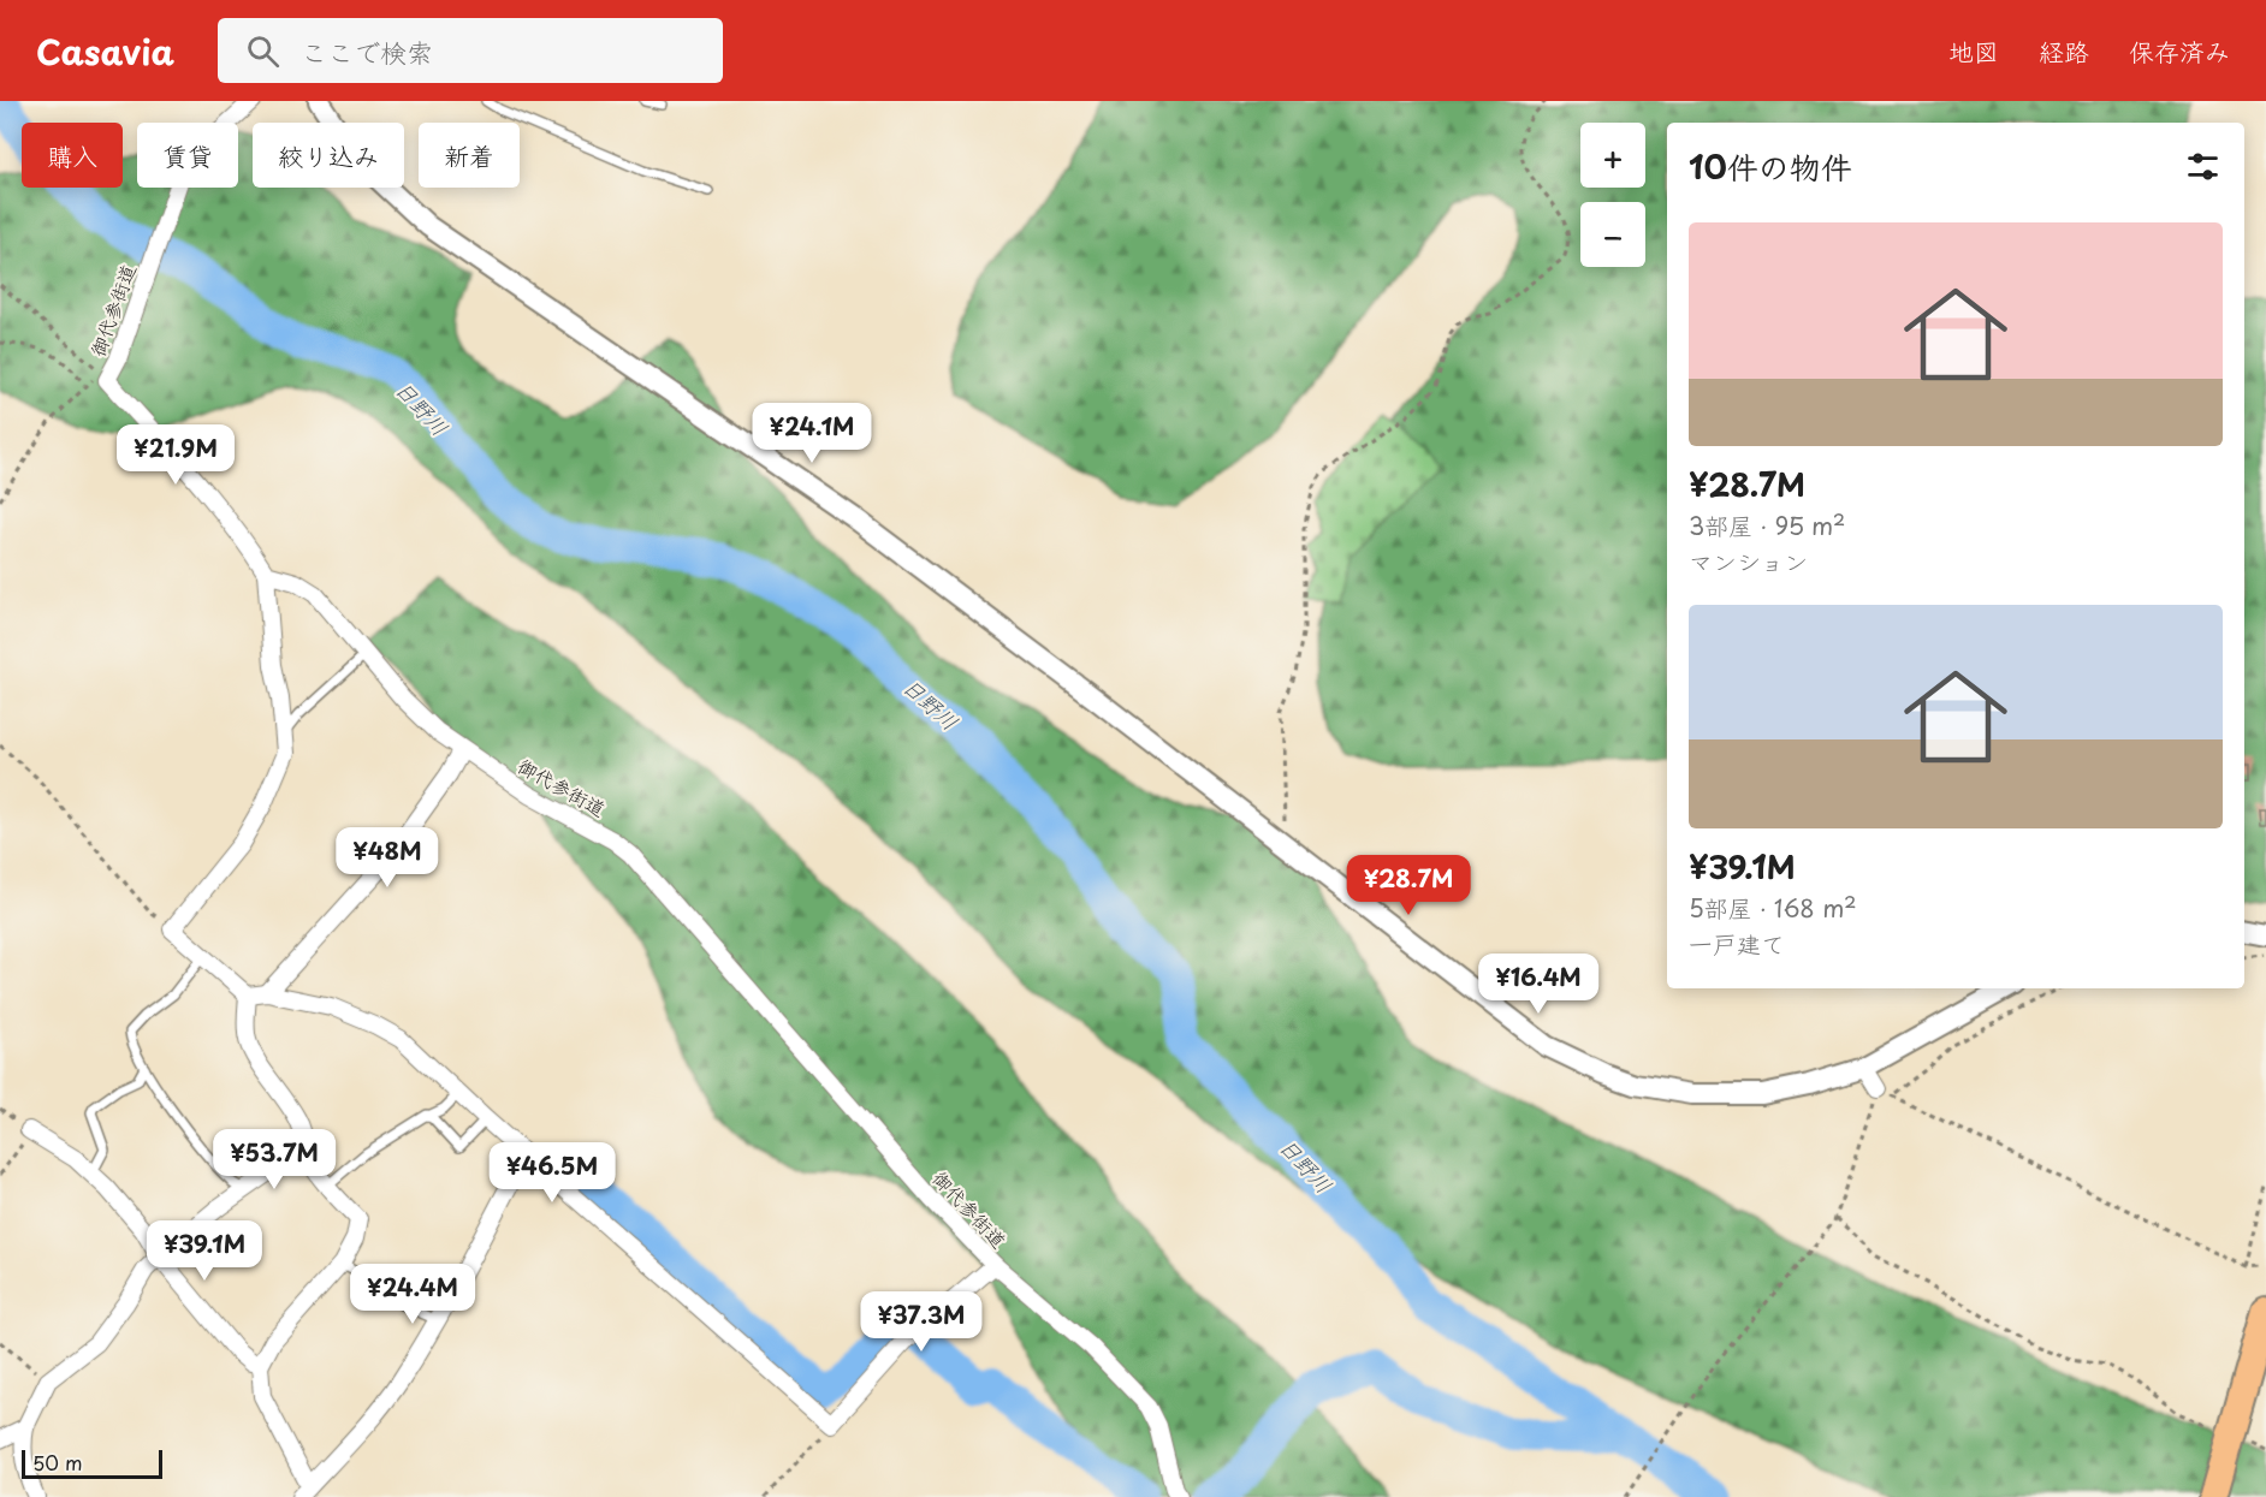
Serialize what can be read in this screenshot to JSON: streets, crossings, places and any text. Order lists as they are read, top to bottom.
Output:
{
  "streets": {
    "street": ["御代参街道"]
  },
  "water": ["日野川"],
  "scale_bar": "50 m",
  "page": {
    "header": "Casavia",
    "search": "ここで検索",
    "nav": ["地図", "経路", "保存済み"],
    "map_buttons": ["+", "−"],
    "chip": [
      "購入",
      "賃貸",
      "絞り込み",
      "新着"
    ],
    "heading": "10件の物件",
    "list": [
      {
        "name": "¥28.7M",
        "note": "3部屋 · 95 m² · マンション"
      },
      {
        "name": "¥39.1M",
        "note": "5部屋 · 168 m² · 一戸建て"
      }
    ],
    "price": [
      "¥24.1M",
      "¥21.9M",
      "¥48M",
      "¥28.7M",
      "¥16.4M",
      "¥53.7M",
      "¥46.5M",
      "¥39.1M",
      "¥24.4M",
      "¥37.3M"
    ],
    "scale": "50 m"
  }
}
